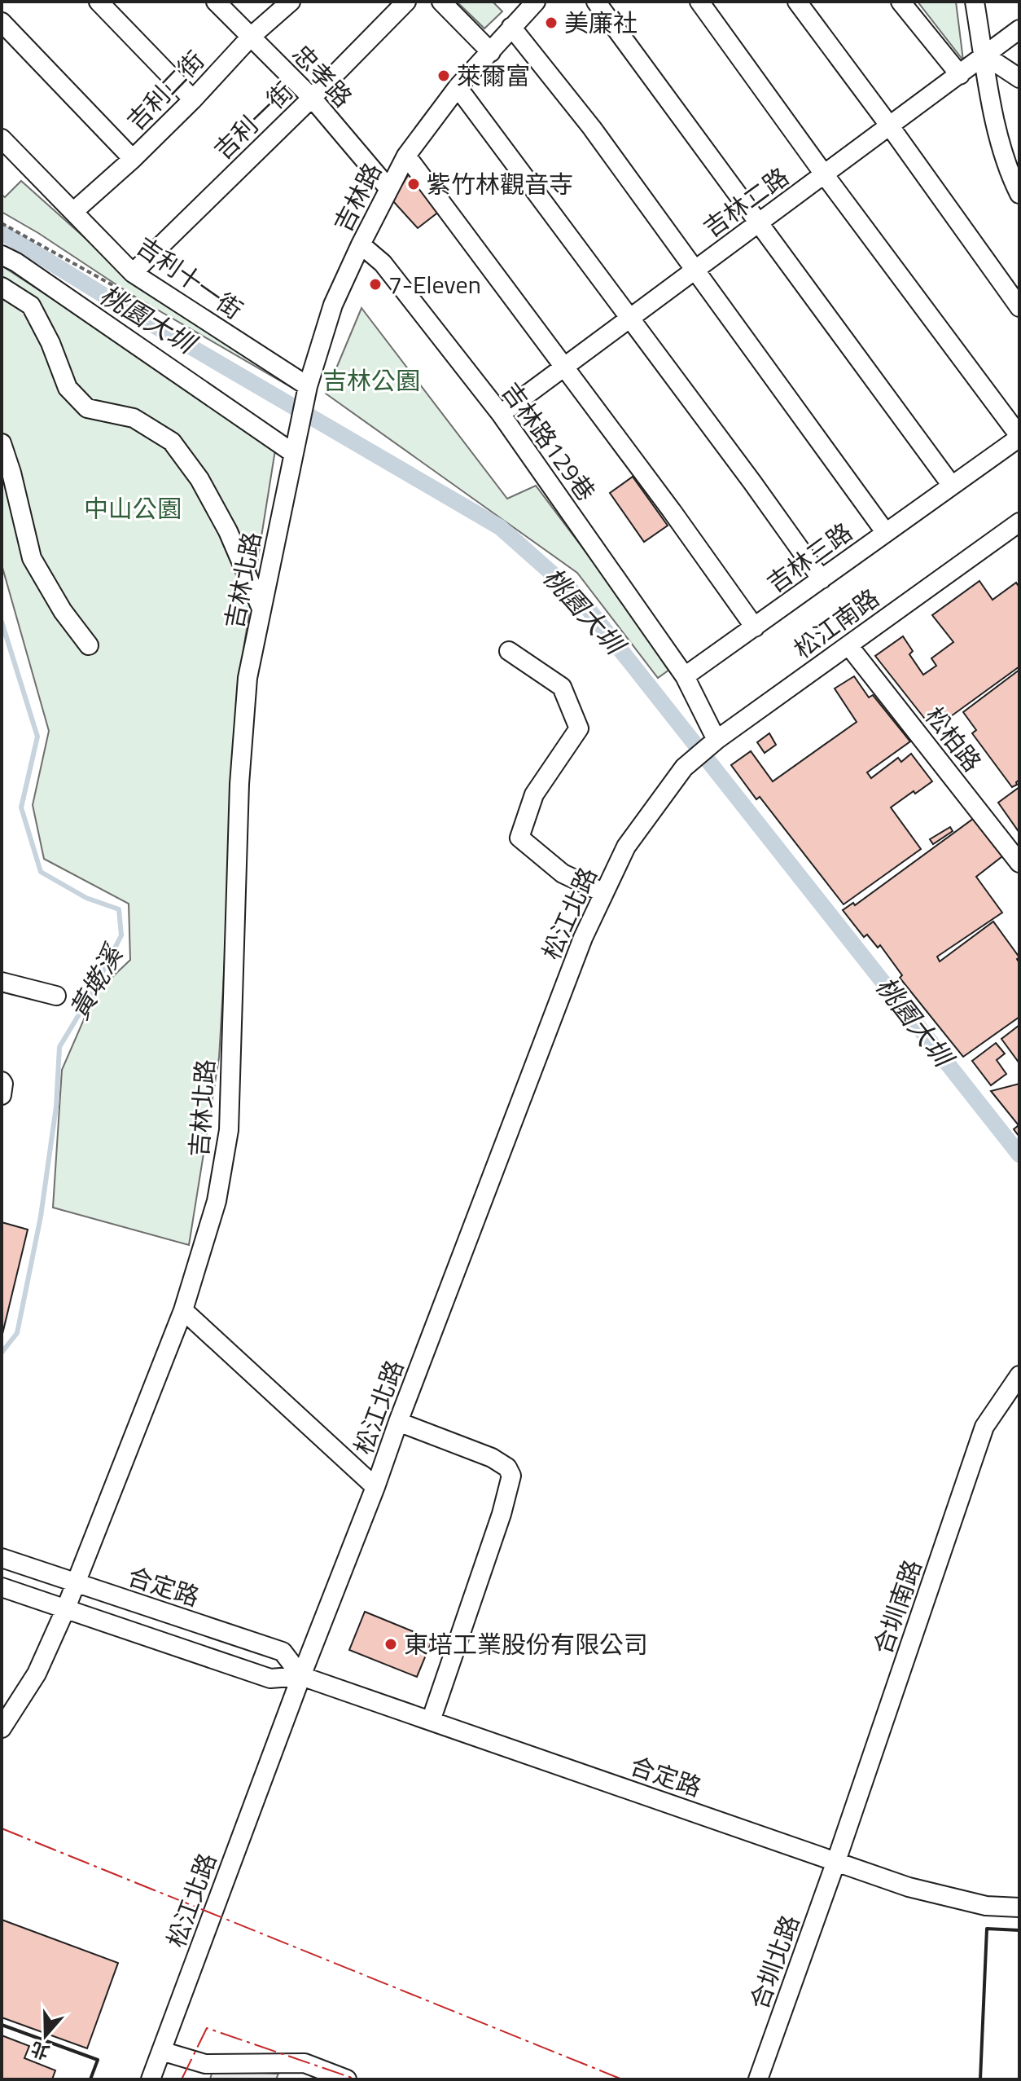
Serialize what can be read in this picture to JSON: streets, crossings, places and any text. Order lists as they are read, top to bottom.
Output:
{
  "streets": {
    "street": [
      "忠孝路",
      "吉利二街",
      "吉利一街",
      "吉林路",
      "吉林二路",
      "吉利十一街",
      "吉林路129巷",
      "吉林三路",
      "吉林北路",
      "松江南路",
      "松柏路",
      "松江北路",
      "合定路",
      "合圳南路",
      "合圳北路"
    ]
  },
  "crossings": [
    ["忠孝路", "吉利二街"],
    ["忠孝路", "吉利一街"],
    ["忠孝路", "吉林路"],
    ["吉利二街", "吉利十一街"],
    ["吉利一街", "吉利十一街"],
    ["吉林路", "吉利十一街"],
    ["吉林路", "吉林路129巷"],
    ["吉林路", "吉林北路"],
    ["吉林二路", "吉林路129巷"],
    ["吉林路129巷", "吉林三路"],
    ["吉林北路", "合定路"],
    ["松江南路", "松柏路"],
    ["松江南路", "松江北路"],
    ["松江北路", "合定路"],
    ["合定路", "合圳南路"],
    ["合定路", "合圳北路"],
    ["合圳南路", "合圳北路"]
  ],
  "water": ["桃園大圳", "黃墘溪"],
  "parks": ["吉林公園", "中山公園"],
  "places": [
    "美廉社",
    "萊爾富",
    "紫竹林觀音寺",
    "7-Eleven",
    "東培工業股份有限公司"
  ],
  "north": "bottom"
}
